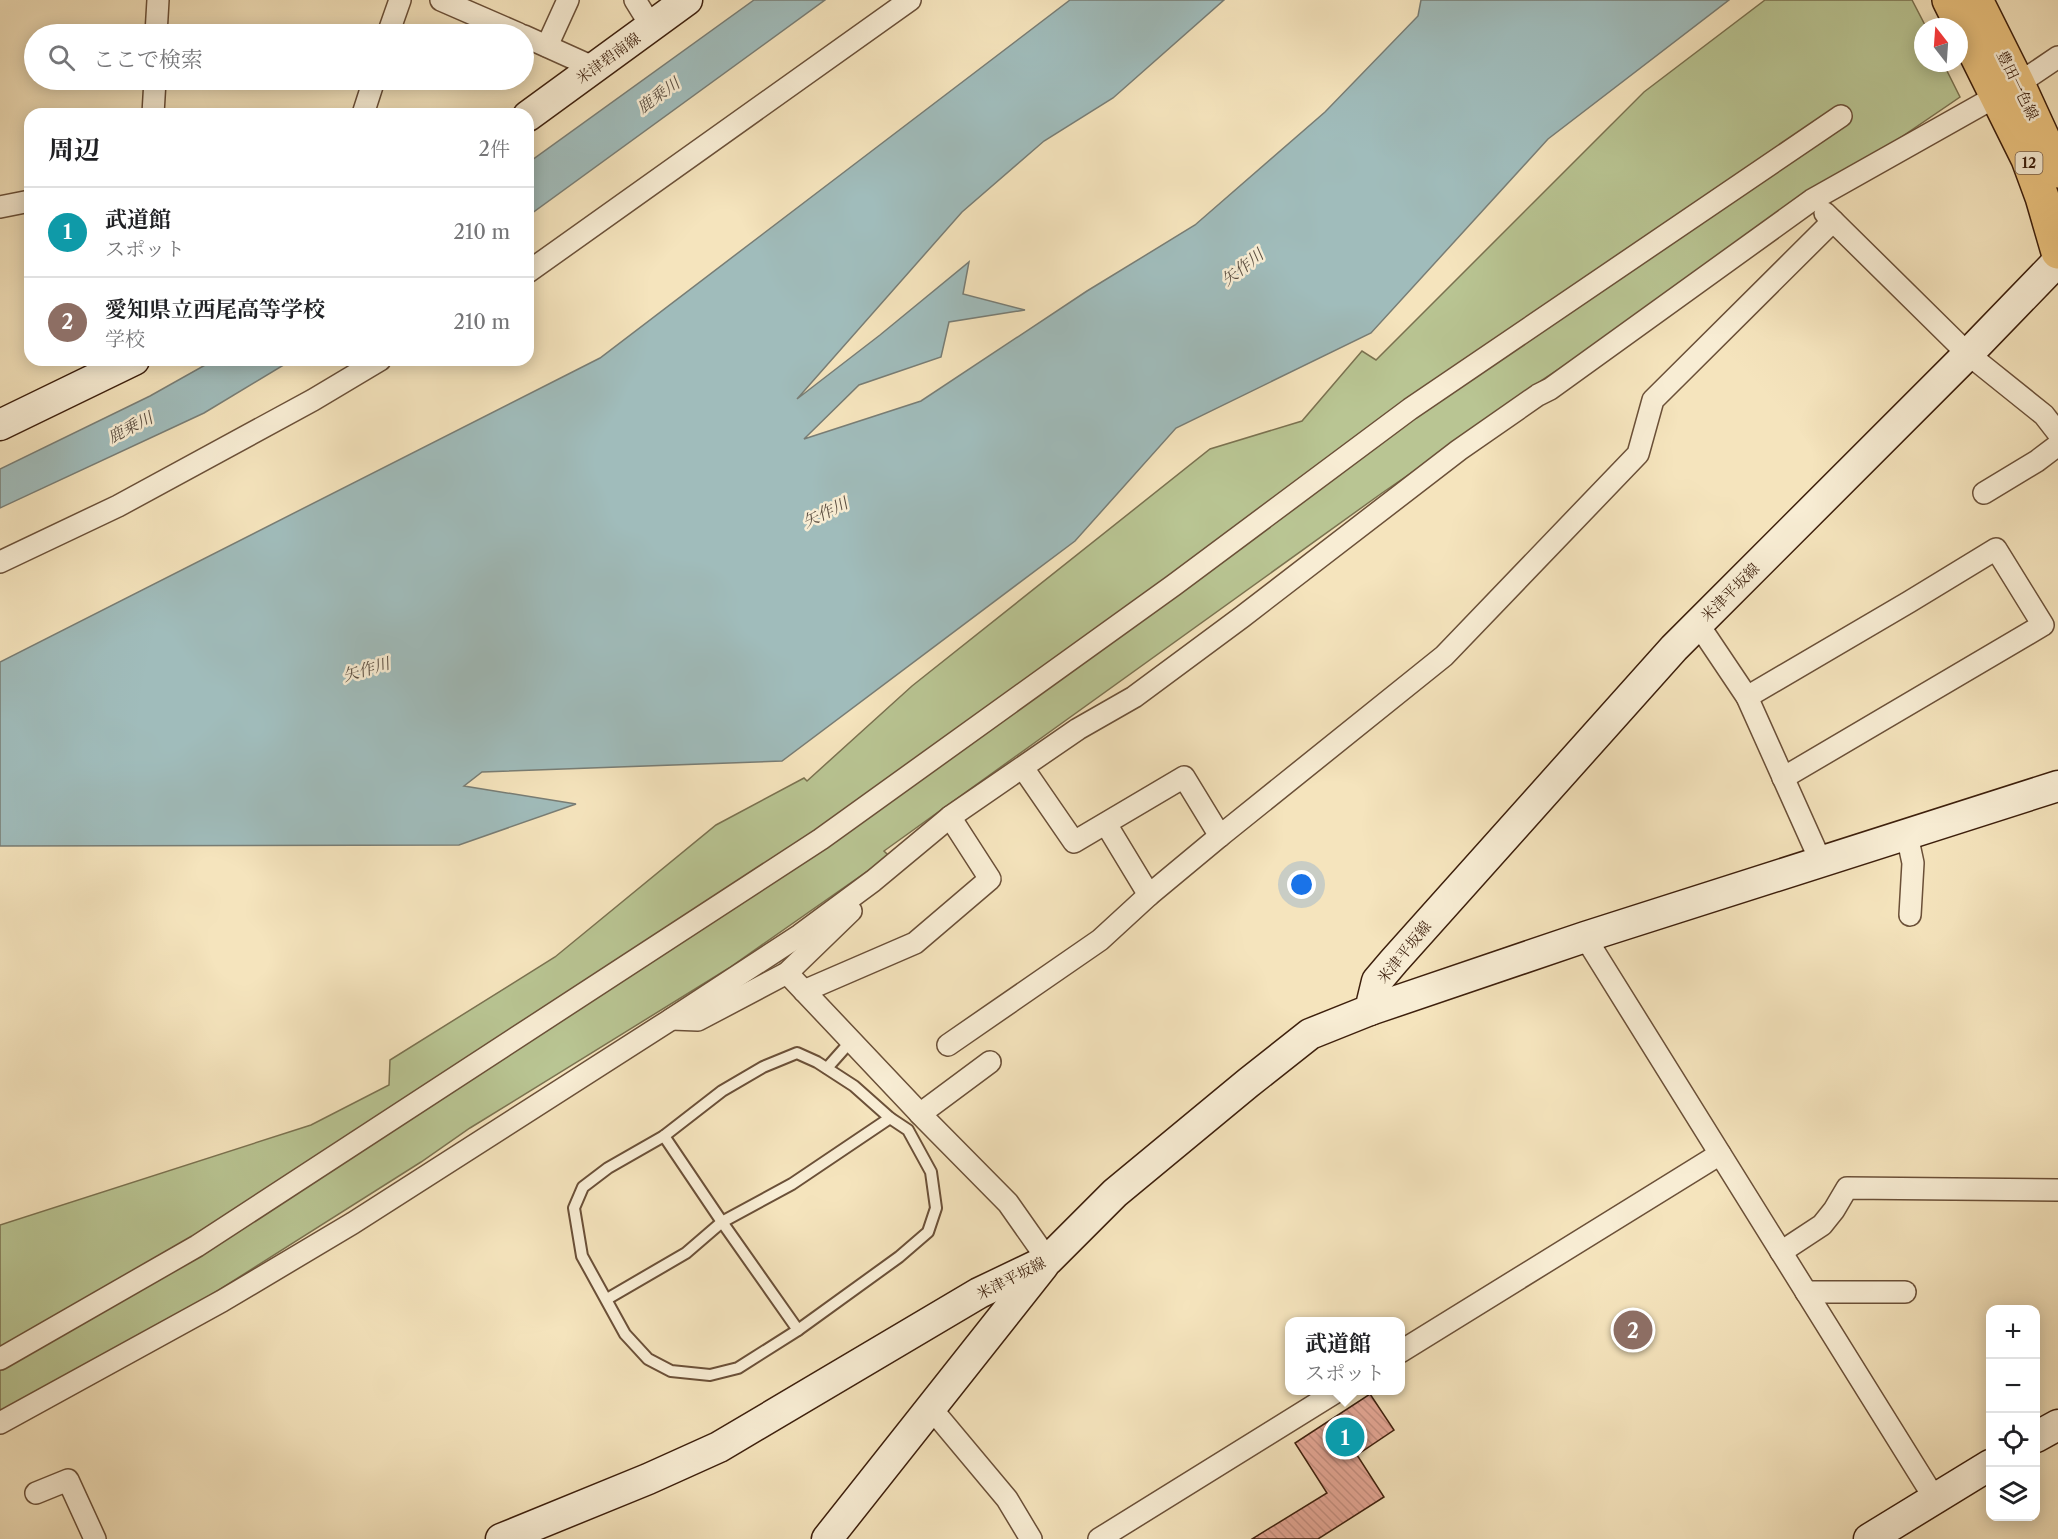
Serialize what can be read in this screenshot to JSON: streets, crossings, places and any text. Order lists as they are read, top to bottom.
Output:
{
  "streets": {
    "main road": [
      "米津碧南線",
      "豊田一色線",
      "12",
      "米津平坂線"
    ]
  },
  "water": ["鹿乗川", "矢作川"],
  "north": "top",
  "page": {
    "search": "ここで検索",
    "heading": ["周辺", "2件"],
    "list": [
      {
        "mark": "1",
        "name": "武道館",
        "note": "スポット",
        "value": "210 m"
      },
      {
        "mark": "2",
        "name": "愛知県立西尾高等学校",
        "note": "学校",
        "value": "210 m"
      }
    ],
    "map_buttons": ["+", "−"],
    "pins": ["2", "1"],
    "popup": ["武道館", "スポット"]
  }
}
